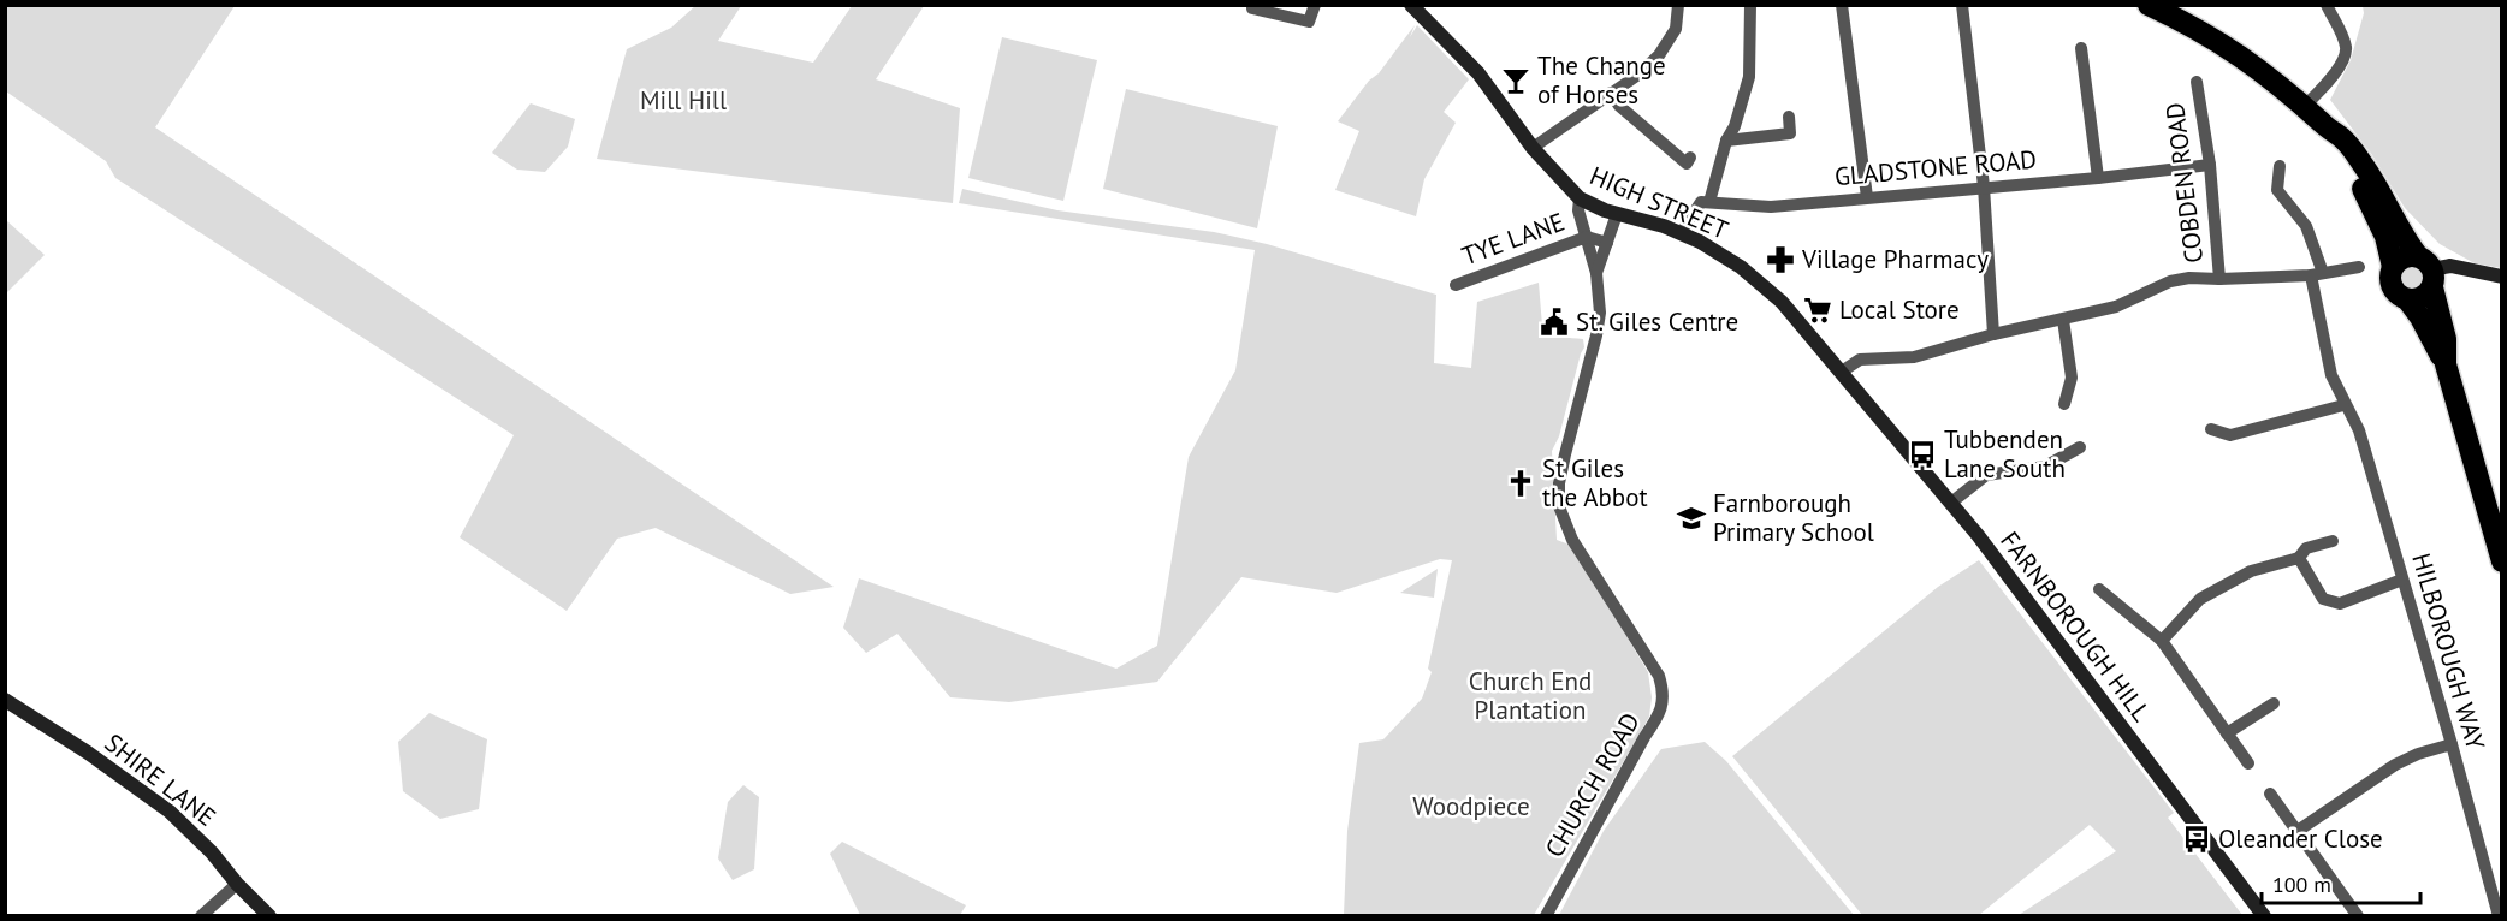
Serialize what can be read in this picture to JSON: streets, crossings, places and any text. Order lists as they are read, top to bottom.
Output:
{
  "streets": {
    "main road": ["HIGH STREET", "FARNBOROUGH HILL", "SHIRE LANE"],
    "street": [
      "GLADSTONE ROAD",
      "COBDEN ROAD",
      "TYE LANE",
      "HILBOROUGH WAY",
      "CHURCH ROAD"
    ]
  },
  "crossings": [
    ["GLADSTONE ROAD", "COBDEN ROAD"],
    ["HIGH STREET", "FARNBOROUGH HILL"],
    ["HIGH STREET", "CHURCH ROAD"],
    ["TYE LANE", "CHURCH ROAD"]
  ],
  "parks": ["Mill Hill", "Church End Plantation", "Woodpiece"],
  "places": {
    "bar": ["The Change of Horses"],
    "pharmacy": ["Village Pharmacy"],
    "supermarket": ["Local Store"],
    "public building": ["St. Giles Centre"],
    "bus stop": ["Tubbenden Lane South", "Oleander Close"],
    "church": ["St Giles the Abbot"],
    "school or university": ["Farnborough Primary School"]
  },
  "scale_bar": "100 m"
}
